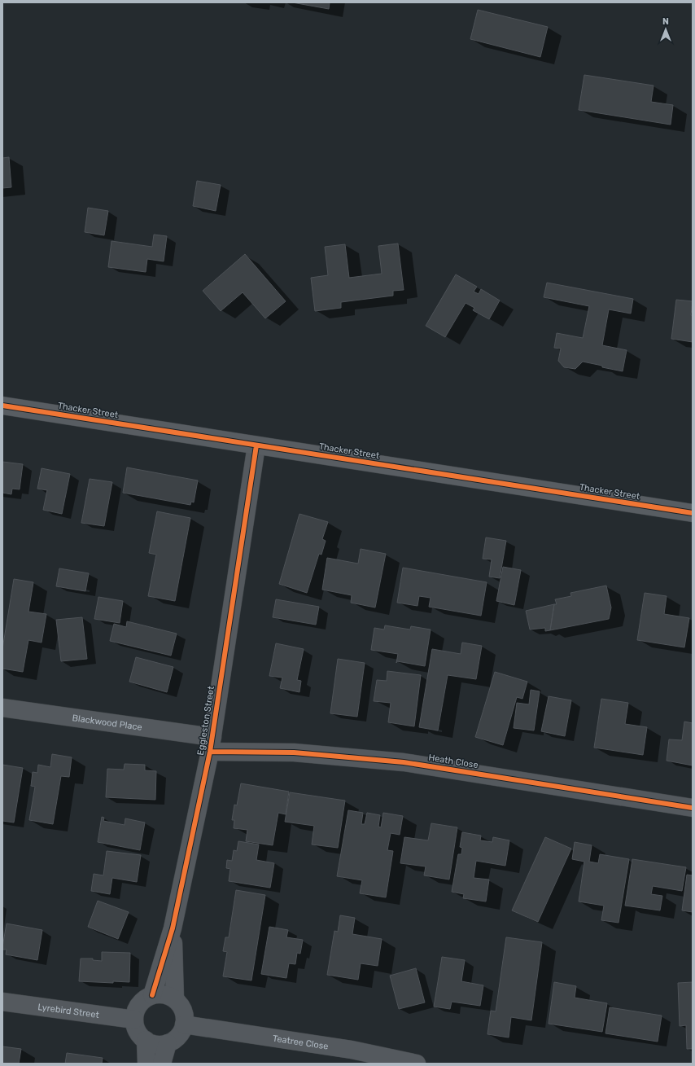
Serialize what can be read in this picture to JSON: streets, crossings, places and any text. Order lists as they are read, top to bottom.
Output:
{
  "streets": {
    "street": [
      "Thacker Street",
      "Eggleston Street",
      "Blackwood Place",
      "Heath Close",
      "Lyrebird Street",
      "Teatree Close"
    ]
  },
  "crossings": [
    ["Thacker Street", "Eggleston Street"],
    ["Eggleston Street", "Blackwood Place"],
    ["Eggleston Street", "Heath Close"],
    ["Eggleston Street", "Lyrebird Street"],
    ["Eggleston Street", "Teatree Close"],
    ["Blackwood Place", "Heath Close"],
    ["Lyrebird Street", "Teatree Close"]
  ],
  "north": "top"
}
